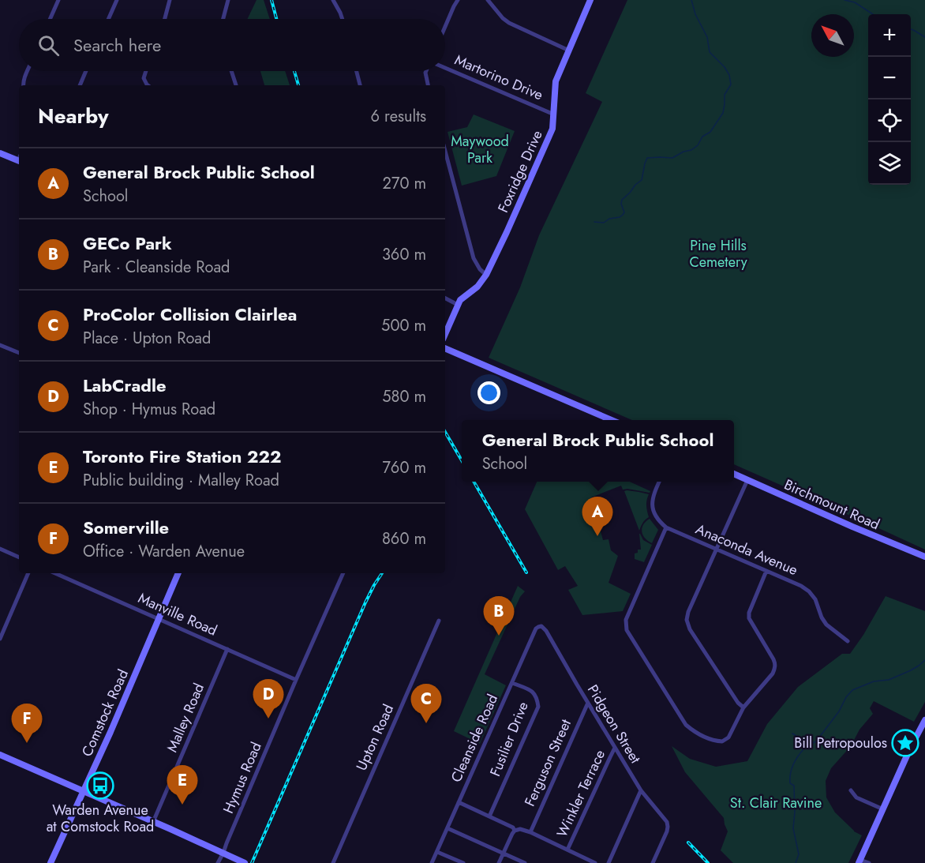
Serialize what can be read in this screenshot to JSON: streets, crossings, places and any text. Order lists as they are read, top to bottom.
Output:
{
  "streets": {
    "main road": ["Foxridge Drive", "Birchmount Road", "Comstock Road"],
    "street": [
      "Martorino Drive",
      "Anaconda Avenue",
      "Manville Road",
      "Malley Road",
      "Pidgeon Street",
      "Upton Road",
      "Cleanside Road",
      "Fusilier Drive",
      "Ferguson Street",
      "Hymus Road",
      "Winkler Terrace"
    ]
  },
  "crossings": [
    ["Martorino Drive", "Foxridge Drive"],
    ["Manville Road", "Comstock Road"],
    ["Manville Road", "Malley Road"],
    ["Manville Road", "Hymus Road"],
    ["Pidgeon Street", "Cleanside Road"],
    ["Pidgeon Street", "Ferguson Street"],
    ["Pidgeon Street", "Winkler Terrace"],
    ["Cleanside Road", "Fusilier Drive"]
  ],
  "parks": ["Maywood Park", "Pine Hills Cemetery", "St. Clair Ravine"],
  "places": {
    "place": ["Bill Petropoulos"],
    "bus stop": ["Warden Avenue at Comstock Road"]
  },
  "north": "top left",
  "page": {
    "map_buttons": ["+", "−"],
    "search": "Search here",
    "heading": ["Nearby", "6 results"],
    "list": [
      {
        "mark": "A",
        "name": "General Brock Public School",
        "note": "School",
        "value": "270 m"
      },
      {
        "mark": "B",
        "name": "GECo Park",
        "note": "Park · Cleanside Road",
        "value": "360 m"
      },
      {
        "mark": "C",
        "name": "ProColor Collision Clairlea",
        "note": "Place · Upton Road",
        "value": "500 m"
      },
      {
        "mark": "D",
        "name": "LabCradle",
        "note": "Shop · Hymus Road",
        "value": "580 m"
      },
      {
        "mark": "E",
        "name": "Toronto Fire Station 222",
        "note": "Public building · Malley Road",
        "value": "760 m"
      },
      {
        "mark": "F",
        "name": "Somerville",
        "note": "Office · Warden Avenue",
        "value": "860 m"
      }
    ],
    "popup": ["General Brock Public School", "School"],
    "pins": [
      "A",
      "B",
      "D",
      "C",
      "F",
      "E"
    ]
  }
}
